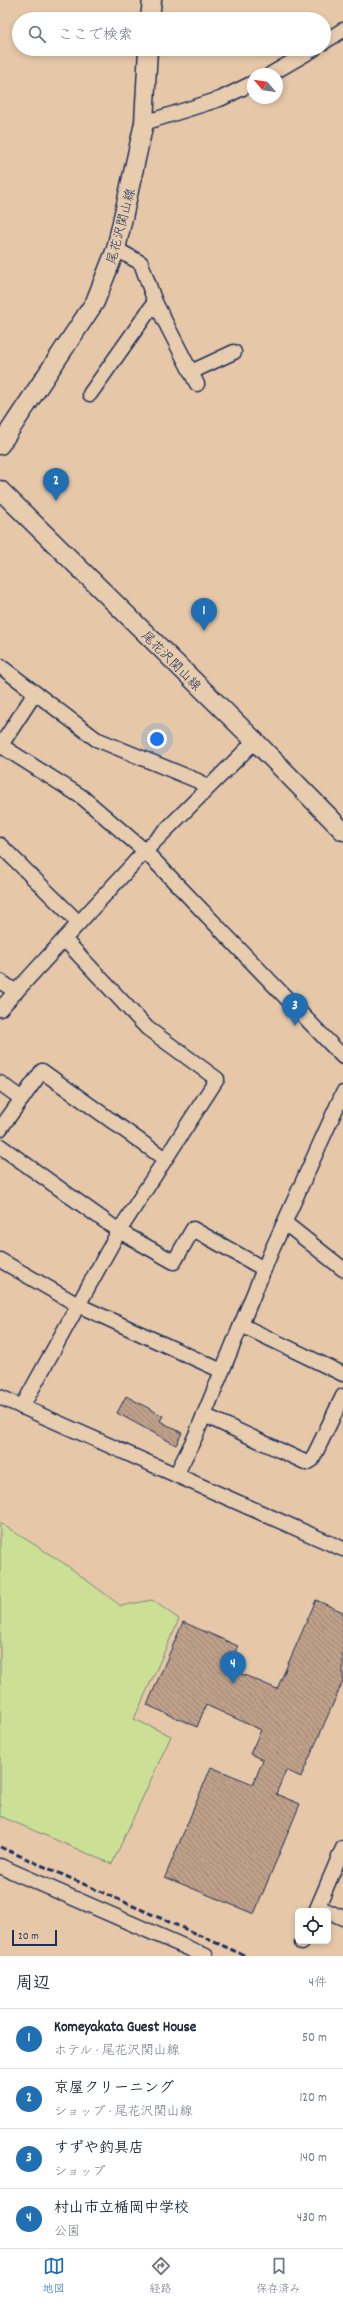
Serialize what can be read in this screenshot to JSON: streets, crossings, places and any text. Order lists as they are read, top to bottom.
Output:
{
  "streets": {
    "main road": ["尾花沢関山線"]
  },
  "scale_bar": "20 m",
  "north": "top left",
  "page": {
    "search": "ここで検索",
    "pins": [
      "2",
      "1",
      "3",
      "4"
    ],
    "scale": "20 m",
    "heading": ["周辺", "4件"],
    "list": [
      {
        "mark": "1",
        "name": "Komeyakata Guest House",
        "note": "ホテル · 尾花沢関山線",
        "value": "50 m"
      },
      {
        "mark": "2",
        "name": "京屋クリーニング",
        "note": "ショップ · 尾花沢関山線",
        "value": "120 m"
      },
      {
        "mark": "3",
        "name": "すずや釣具店",
        "note": "ショップ",
        "value": "140 m"
      },
      {
        "mark": "4",
        "name": "村山市立楯岡中学校",
        "note": "公園",
        "value": "430 m"
      }
    ],
    "nav": ["地図", "経路", "保存済み"]
  }
}
